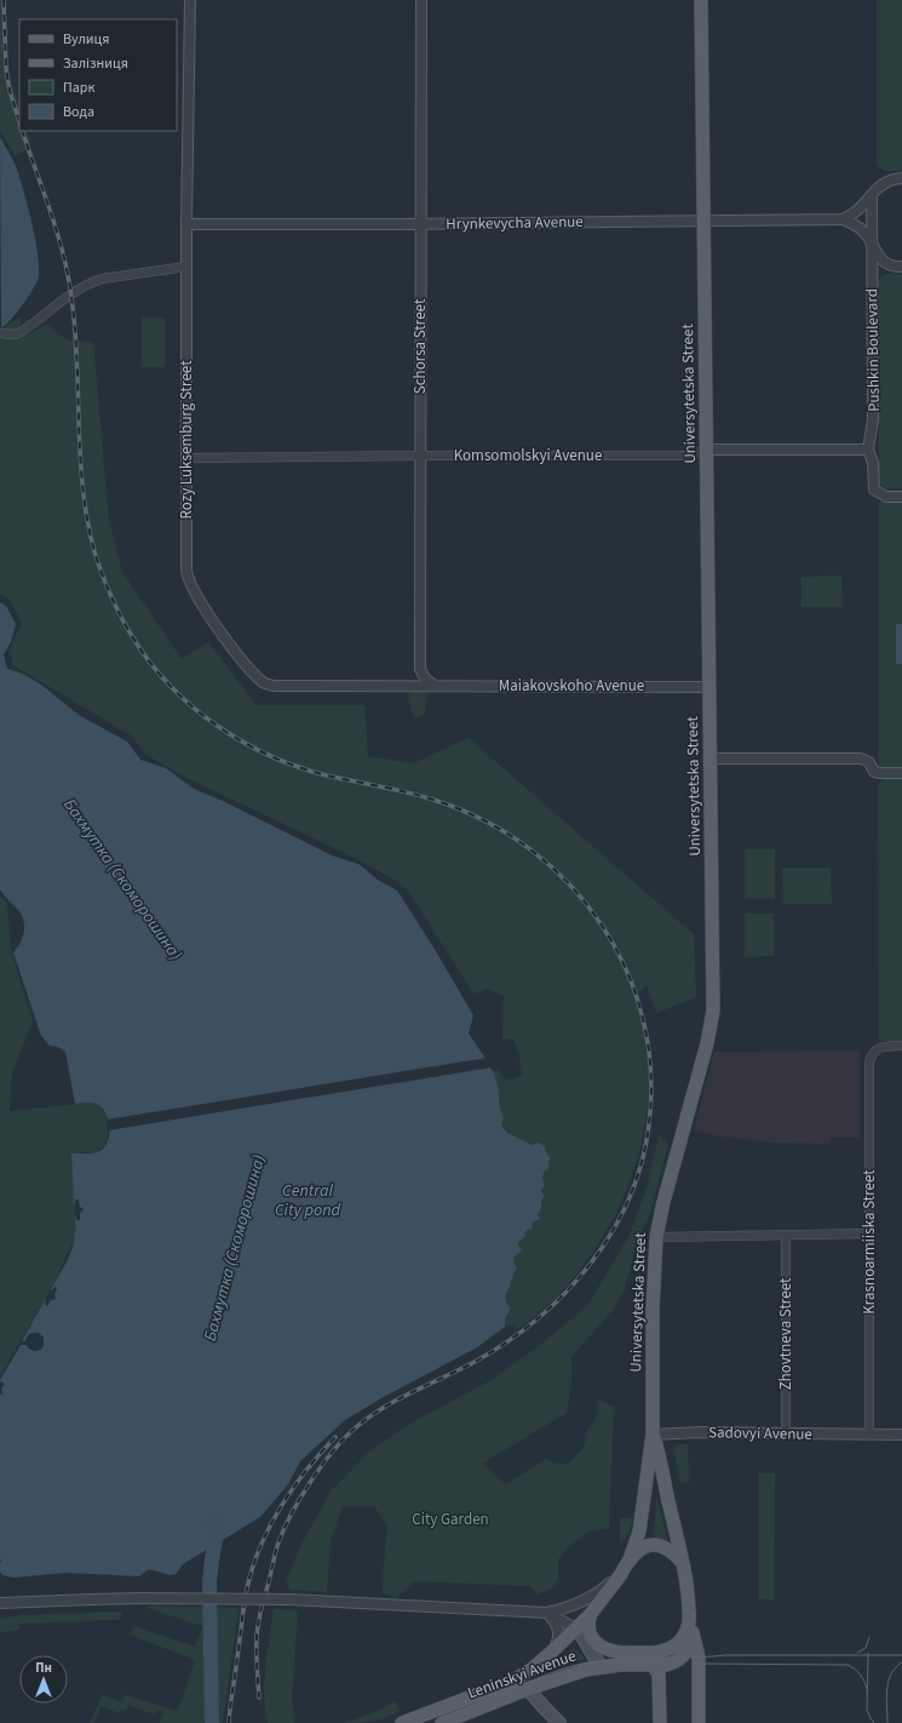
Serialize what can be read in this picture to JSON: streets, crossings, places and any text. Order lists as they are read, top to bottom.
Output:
{
  "streets": {
    "main road": ["Universytetska Street", "Leninskyi Avenue"],
    "street": [
      "Hrynkevycha Avenue",
      "Schorsa Street",
      "Pushkin Boulevard",
      "Rozy Luksemburg Street",
      "Komsomolskyi Avenue",
      "Maiakovskoho Avenue",
      "Krasnoarmiiska Street",
      "Zhovtneva Street",
      "Sadovyi Avenue"
    ]
  },
  "crossings": [
    ["Hrynkevycha Avenue", "Schorsa Street"],
    ["Hrynkevycha Avenue", "Universytetska Street"],
    ["Hrynkevycha Avenue", "Rozy Luksemburg Street"],
    ["Schorsa Street", "Komsomolskyi Avenue"],
    ["Pushkin Boulevard", "Komsomolskyi Avenue"],
    ["Universytetska Street", "Komsomolskyi Avenue"],
    ["Universytetska Street", "Maiakovskoho Avenue"],
    ["Universytetska Street", "Sadovyi Avenue"],
    ["Universytetska Street", "Leninskyi Avenue"],
    ["Rozy Luksemburg Street", "Komsomolskyi Avenue"],
    ["Rozy Luksemburg Street", "Maiakovskoho Avenue"],
    ["Krasnoarmiiska Street", "Sadovyi Avenue"],
    ["Zhovtneva Street", "Sadovyi Avenue"]
  ],
  "water": ["Бахмутка (Скоморошина)", "Central City pond"],
  "parks": ["City Garden"],
  "legend": [
    "Вулиця",
    "Залізниця",
    "Парк",
    "Вода"
  ],
  "north": "top"
}
